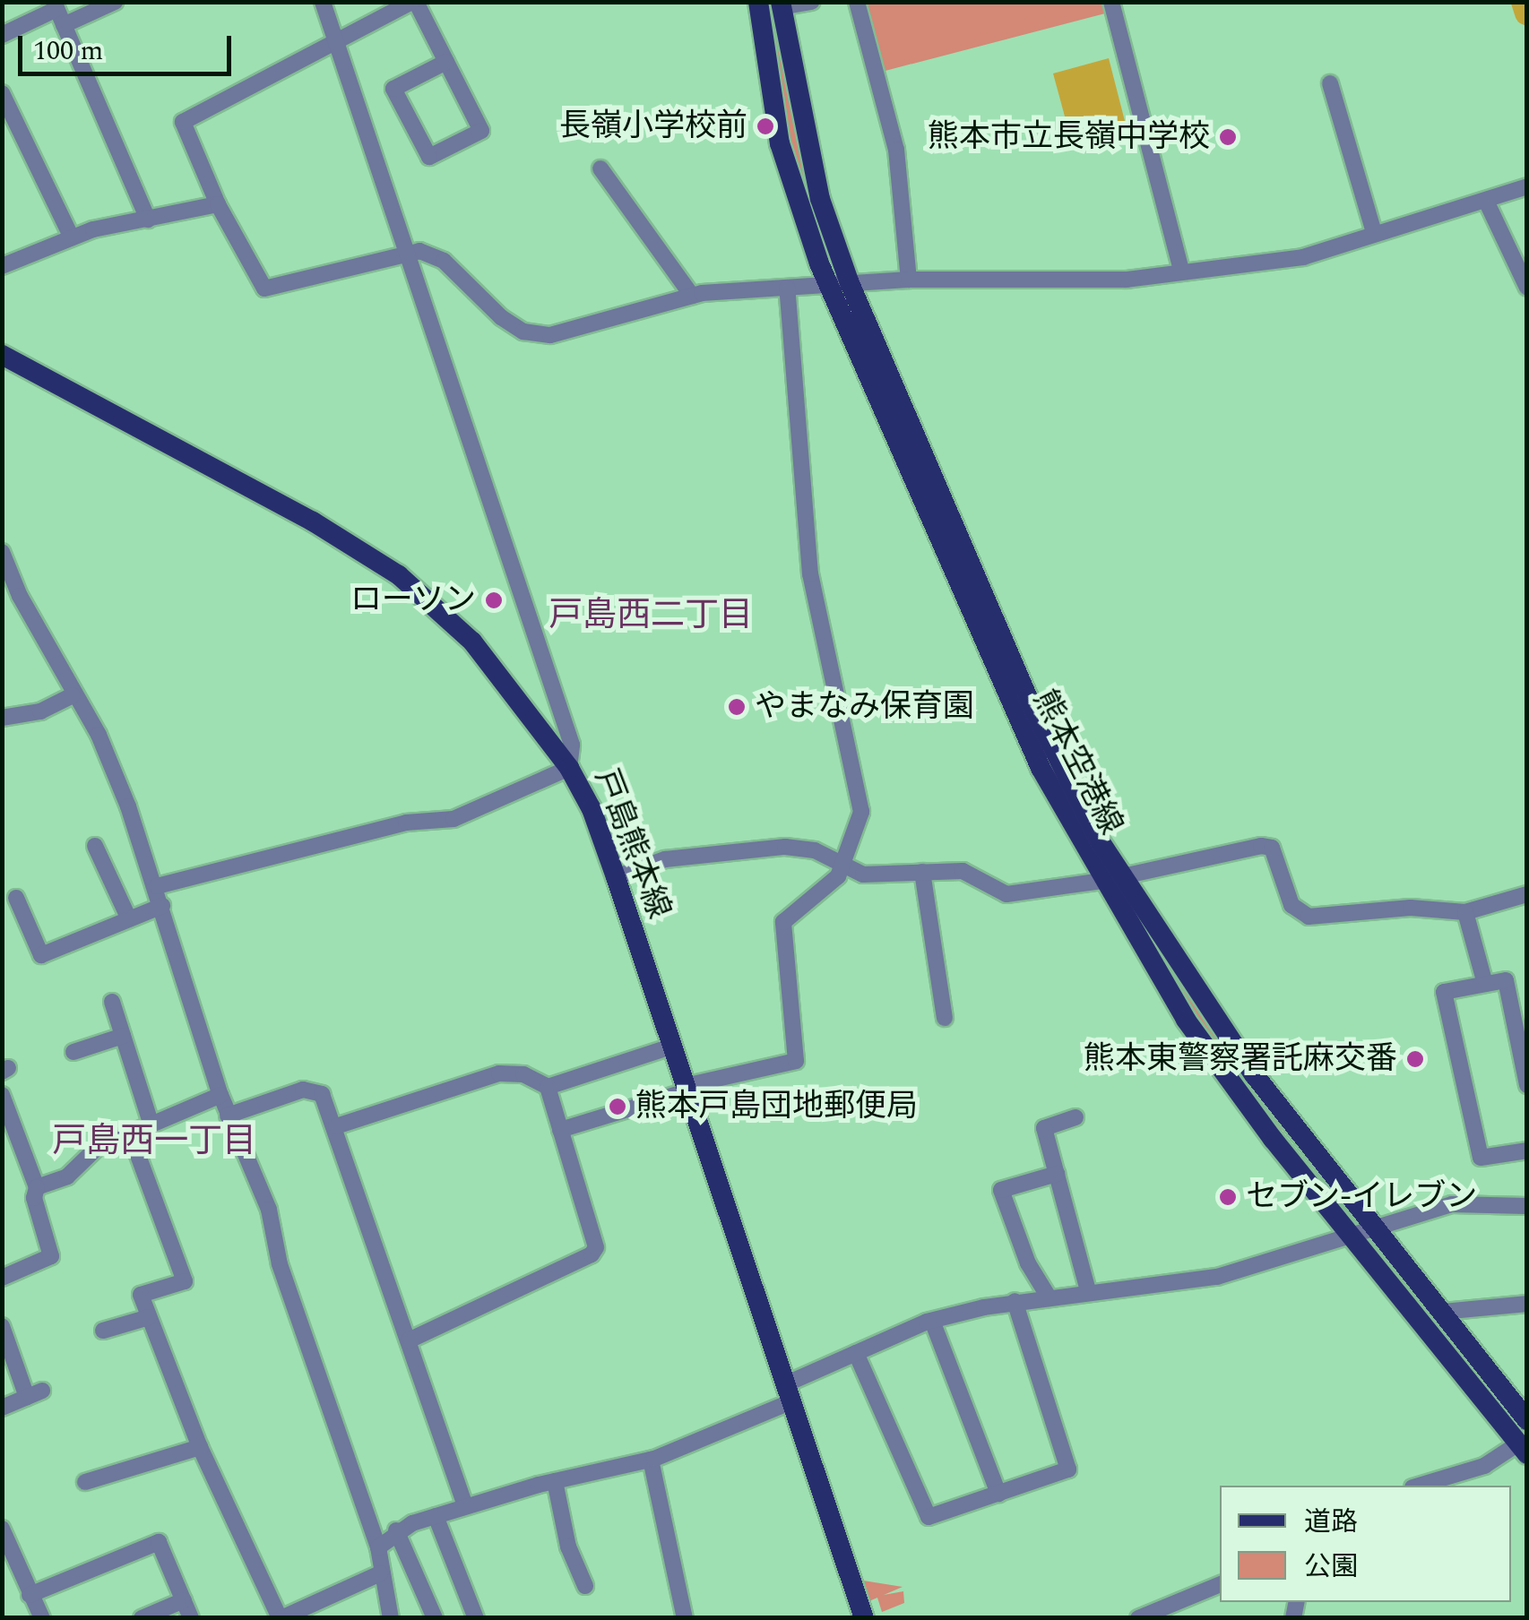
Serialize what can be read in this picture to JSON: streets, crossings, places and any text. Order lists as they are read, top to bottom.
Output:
{
  "streets": {
    "main road": ["熊本空港線", "戸島熊本線"]
  },
  "districts": ["戸島西二丁目", "戸島西一丁目"],
  "places": [
    "長嶺小学校前",
    "熊本市立長嶺中学校",
    "ローソン",
    "やまなみ保育園",
    "熊本東警察署託麻交番",
    "熊本戸島団地郵便局",
    "セブン-イレブン"
  ],
  "legend": ["道路", "公園"],
  "scale_bar": "100 m"
}
